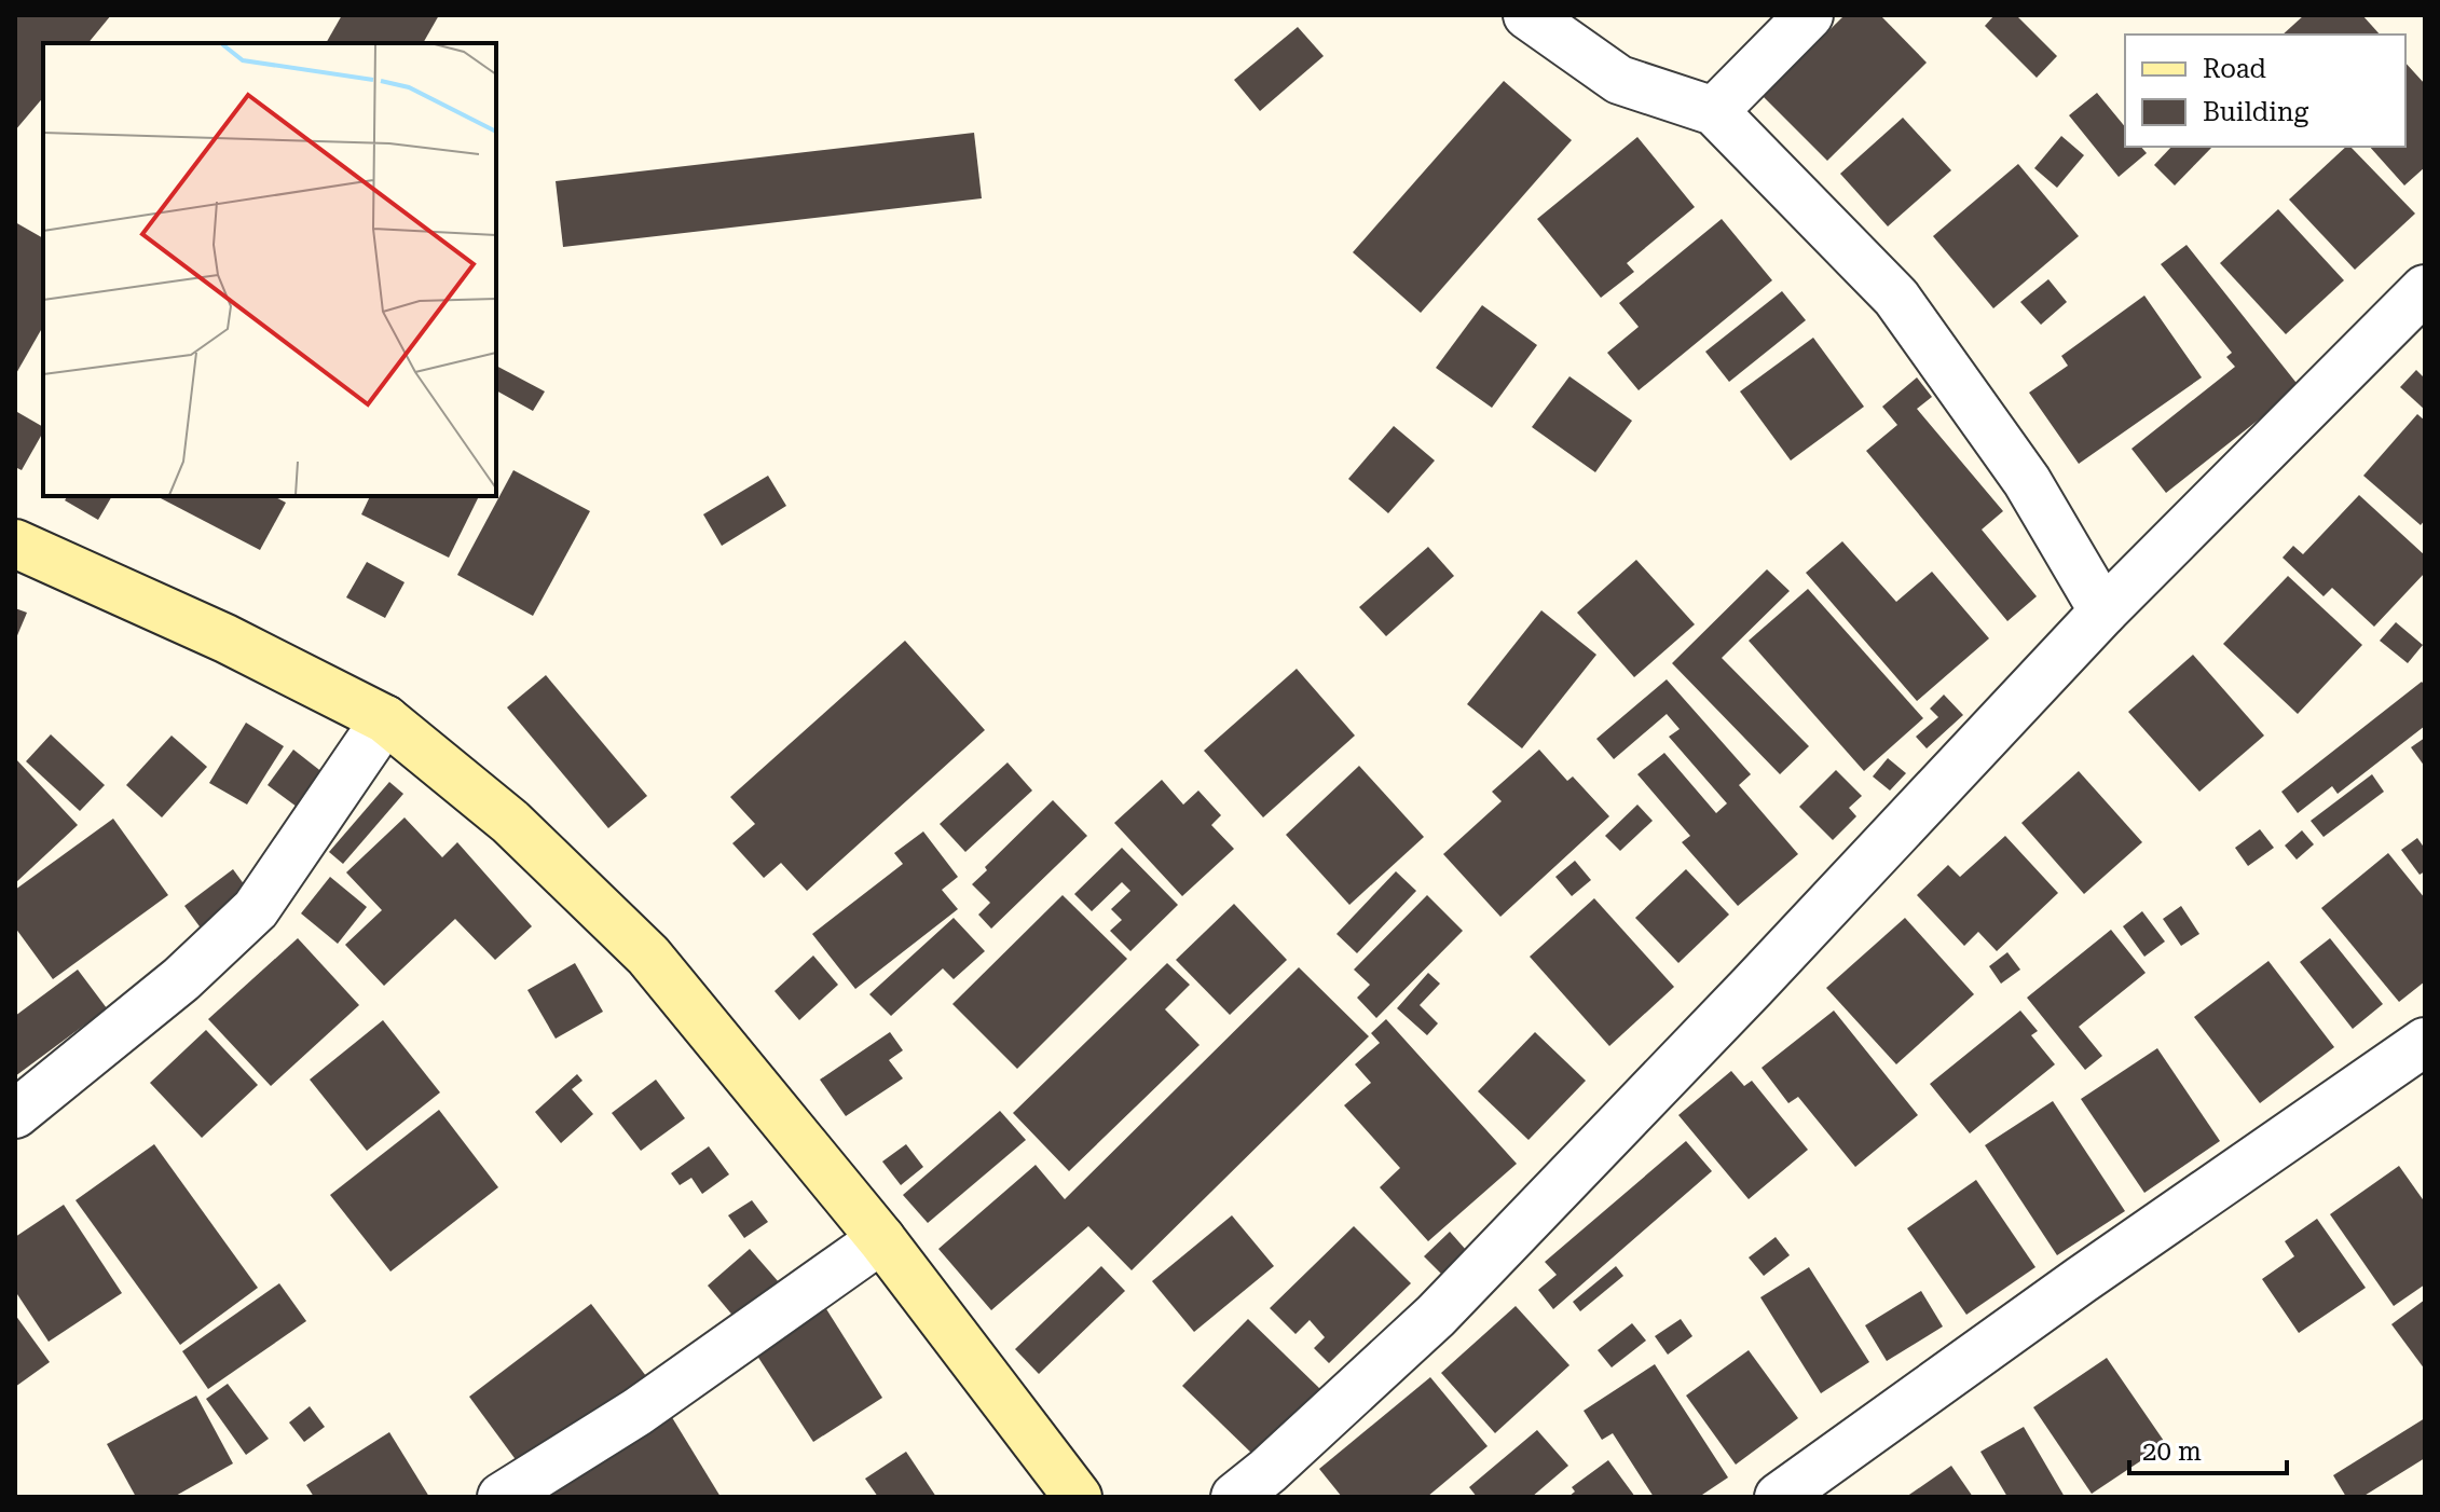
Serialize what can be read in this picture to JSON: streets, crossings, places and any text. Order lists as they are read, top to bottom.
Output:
{
  "legend": ["Road", "Building"],
  "scale_bar": "20 m"
}
